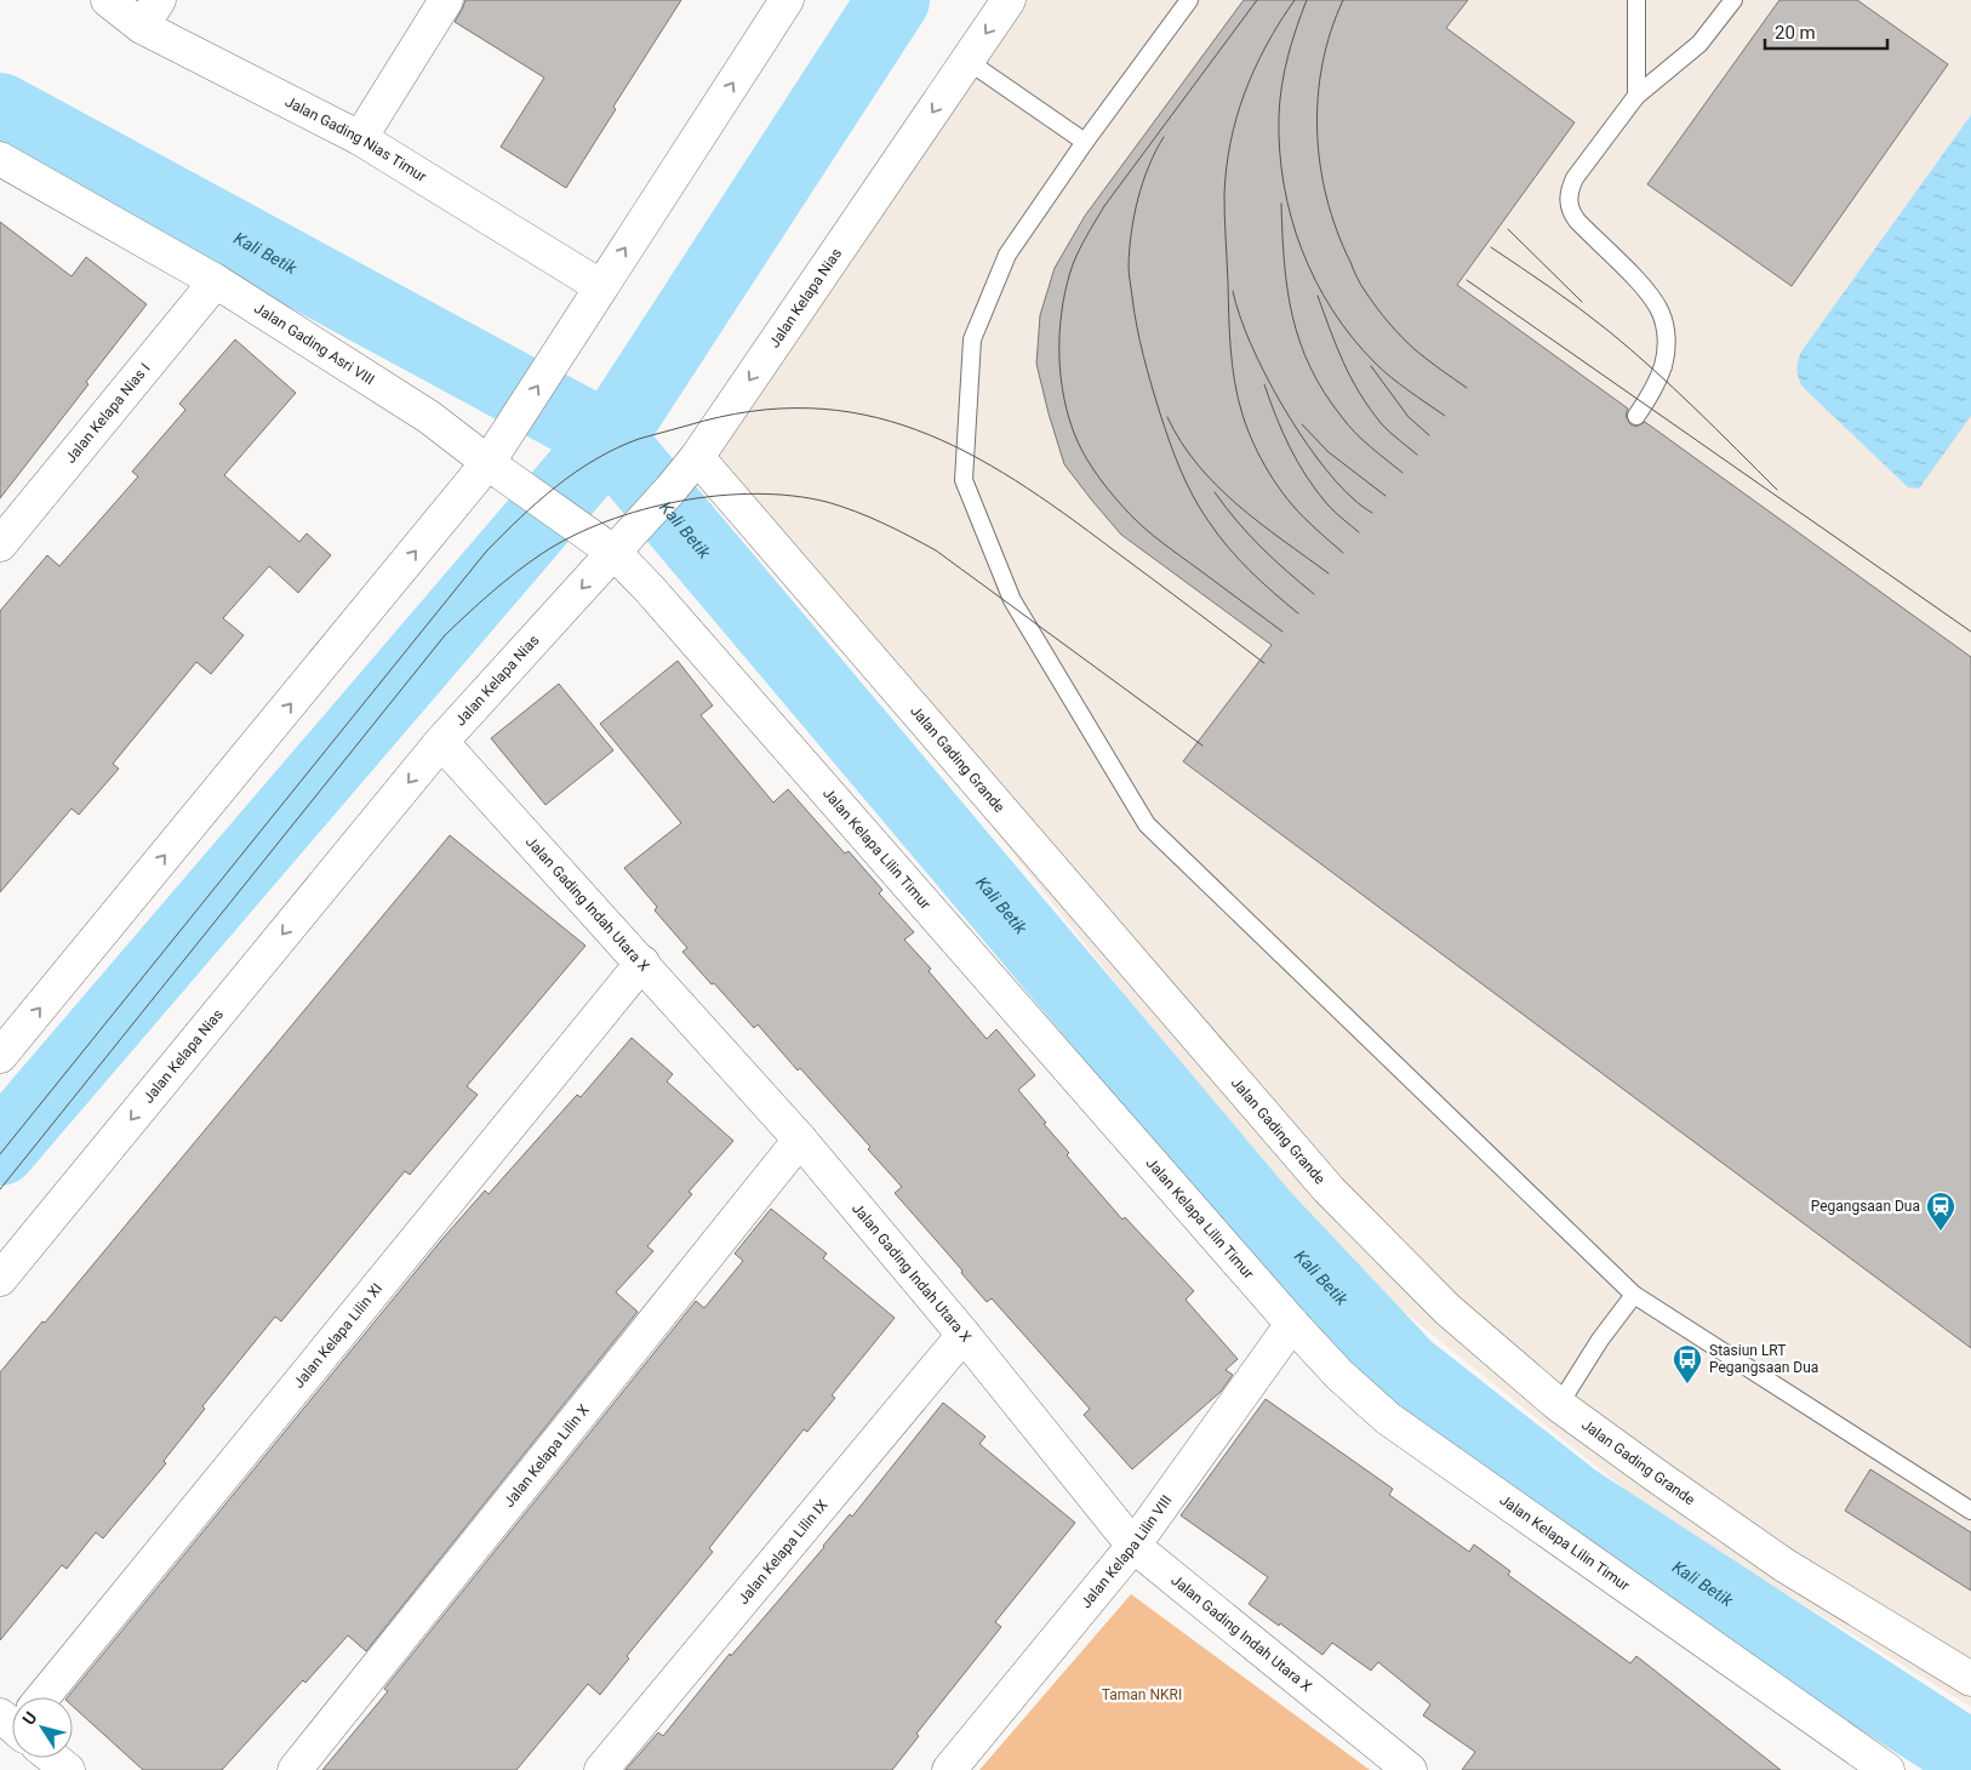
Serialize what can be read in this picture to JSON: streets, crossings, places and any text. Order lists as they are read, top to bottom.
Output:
{
  "streets": {
    "street": [
      "Jalan Gading Nias Timur",
      "Jalan Kelapa Nias",
      "Jalan Gading Asri VIII",
      "Jalan Kelapa Nias I",
      "Jalan Gading Grande",
      "Jalan Kelapa Lilin Timur",
      "Jalan Gading Indah Utara X",
      "Jalan Kelapa Lilin XI",
      "Jalan Kelapa Lilin X",
      "Jalan Kelapa Lilin VIII",
      "Jalan Kelapa Lilin IX"
    ]
  },
  "crossings": [
    ["Jalan Kelapa Nias", "Jalan Gading Asri VIII"],
    ["Jalan Kelapa Nias", "Jalan Gading Grande"],
    ["Jalan Kelapa Nias", "Jalan Kelapa Lilin Timur"],
    ["Jalan Kelapa Nias", "Jalan Gading Indah Utara X"],
    ["Jalan Gading Asri VIII", "Jalan Kelapa Nias I"],
    ["Jalan Gading Asri VIII", "Jalan Kelapa Lilin Timur"],
    ["Jalan Kelapa Lilin Timur", "Jalan Kelapa Lilin VIII"],
    ["Jalan Gading Indah Utara X", "Jalan Kelapa Lilin XI"],
    ["Jalan Gading Indah Utara X", "Jalan Kelapa Lilin X"],
    ["Jalan Gading Indah Utara X", "Jalan Kelapa Lilin VIII"],
    ["Jalan Gading Indah Utara X", "Jalan Kelapa Lilin IX"]
  ],
  "water": ["Kali Betik"],
  "parks": ["Taman NKRI"],
  "places": {
    "station": ["Pegangsaan Dua"],
    "bus stop": ["Stasiun LRT Pegangsaan Dua"]
  },
  "scale_bar": "20 m",
  "north": "top left"
}
